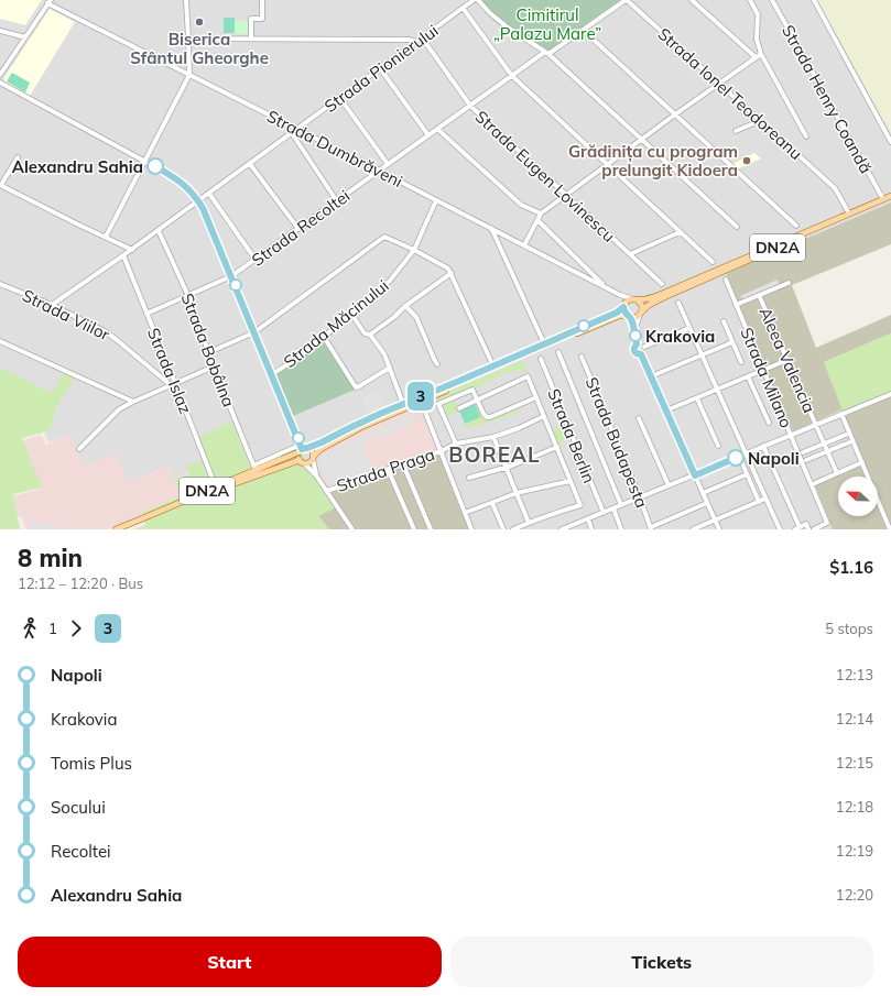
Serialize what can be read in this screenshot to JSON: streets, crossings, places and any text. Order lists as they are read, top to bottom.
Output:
{
  "streets": {
    "main road": ["DN2A"],
    "street": [
      "Strada Pionierului",
      "Strada Ionel Teodoreanu",
      "Strada Henry Coandă",
      "Strada Dumbrăveni",
      "Strada Eugen Lovinescu",
      "Strada Recoltei",
      "Strada Viilor",
      "Strada Măcinului",
      "Strada Bobâlna",
      "Aleea Valencia",
      "Strada Islaz",
      "Strada Milano",
      "Strada Berlin",
      "Strada Budapesta",
      "Strada Praga"
    ]
  },
  "crossings": [
    ["Strada Pionierului", "Strada Dumbrăveni"],
    ["Strada Pionierului", "Strada Eugen Lovinescu"],
    ["Strada Pionierului", "Strada Viilor"],
    ["Strada Pionierului", "Strada Bobâlna"],
    ["Strada Pionierului", "Strada Islaz"],
    ["Strada Ionel Teodoreanu", "Strada Recoltei"],
    ["Strada Ionel Teodoreanu", "DN2A"],
    ["Strada Henry Coandă", "DN2A"],
    ["Strada Dumbrăveni", "Strada Recoltei"],
    ["Strada Dumbrăveni", "DN2A"],
    ["Strada Dumbrăveni", "Strada Măcinului"],
    ["Strada Eugen Lovinescu", "Strada Recoltei"],
    ["Strada Recoltei", "Strada Bobâlna"],
    ["Strada Recoltei", "Strada Islaz"],
    ["DN2A", "Strada Bobâlna"],
    ["DN2A", "Strada Islaz"],
    ["Strada Viilor", "Strada Islaz"]
  ],
  "districts": ["BOREAL"],
  "parks": ["Cimitirul „Palazu Mare”"],
  "places": [
    "Biserica Sfântul Gheorghe",
    "Grădinița cu program prelungit Kidoera",
    "Alexandru Sahia",
    "Krakovia",
    "Napoli"
  ],
  "lines": ["bus line 3"],
  "north": "left",
  "page": {
    "on_map": "3",
    "heading": ["8 min", "12:12 – 12:20 · Bus", "$1.16"],
    "legs": ["1", "3", "5 stops"],
    "list": [
      {
        "name": "Napoli",
        "value": "12:13"
      },
      {
        "name": "Krakovia",
        "value": "12:14"
      },
      {
        "name": "Tomis Plus",
        "value": "12:15"
      },
      {
        "name": "Socului",
        "value": "12:18"
      },
      {
        "name": "Recoltei",
        "value": "12:19"
      },
      {
        "name": "Alexandru Sahia",
        "value": "12:20"
      }
    ],
    "buttons": ["Start", "Tickets"]
  }
}
